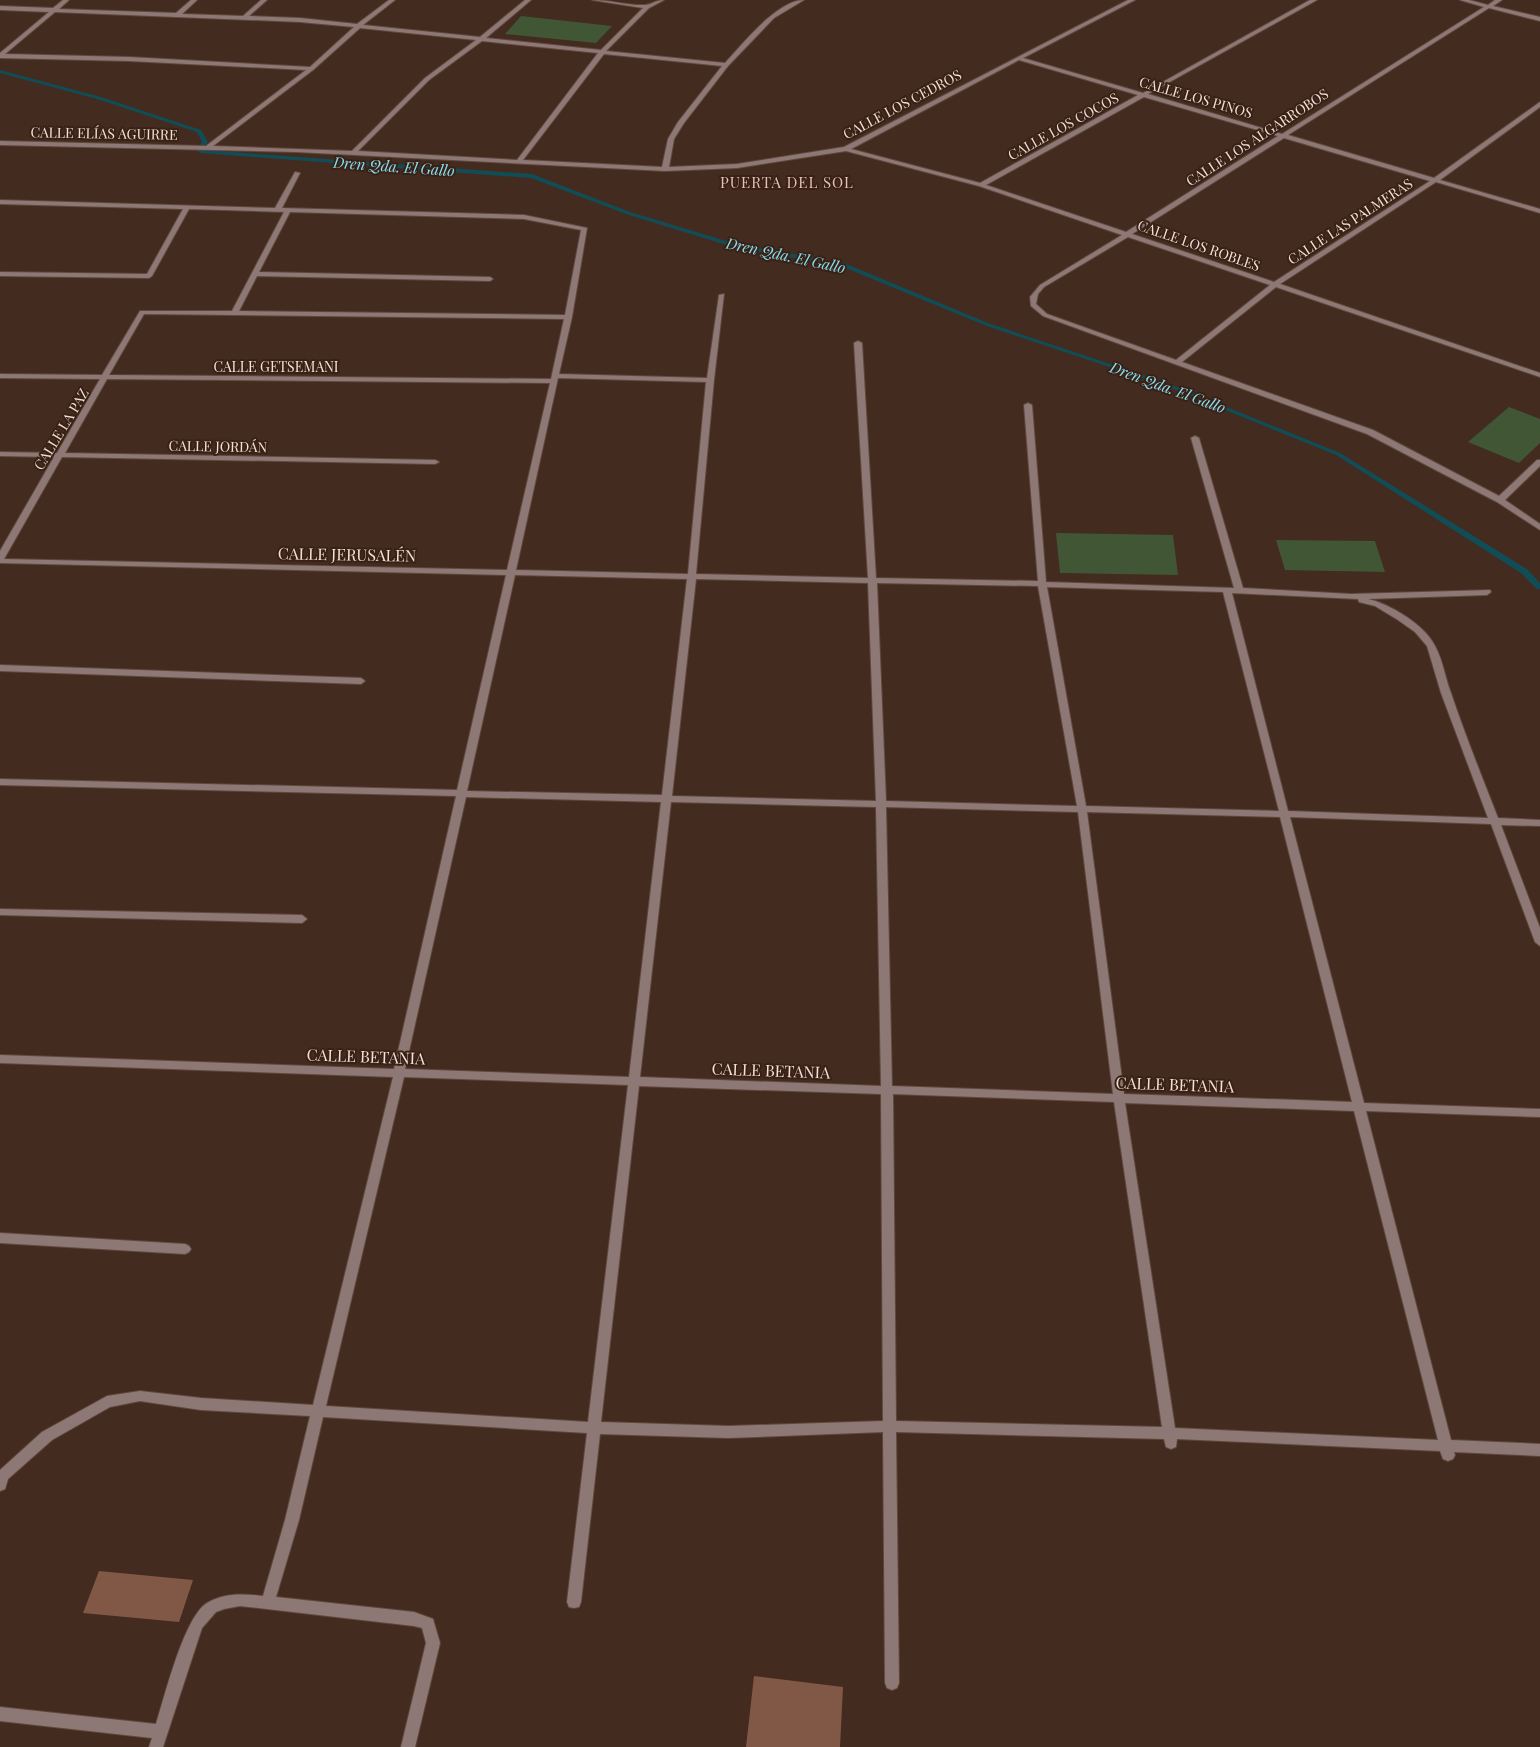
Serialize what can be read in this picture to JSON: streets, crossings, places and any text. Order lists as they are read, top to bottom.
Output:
{
  "streets": {
    "street": [
      "CALLE LOS PINOS",
      "CALLE LOS CEDROS",
      "CALLE LOS COCOS",
      "CALLE ELÍAS AGUIRRE",
      "CALLE LOS ALGARROBOS",
      "CALLE LAS PALMERAS",
      "CALLE LOS ROBLES",
      "CALLE GETSEMANI",
      "CALLE LA PAZ",
      "CALLE JORDÁN",
      "CALLE JERUSALÉN",
      "CALLE BETANIA"
    ]
  },
  "crossings": [
    ["CALLE LOS PINOS", "CALLE LOS CEDROS"],
    ["CALLE LOS PINOS", "CALLE LOS COCOS"],
    ["CALLE LOS PINOS", "CALLE LOS ALGARROBOS"],
    ["CALLE LOS PINOS", "CALLE LAS PALMERAS"],
    ["CALLE LOS CEDROS", "CALLE ELÍAS AGUIRRE"],
    ["CALLE LOS CEDROS", "CALLE LOS ROBLES"],
    ["CALLE LOS COCOS", "CALLE LOS ROBLES"],
    ["CALLE LOS ALGARROBOS", "CALLE LAS PALMERAS"],
    ["CALLE LOS ALGARROBOS", "CALLE LOS ROBLES"],
    ["CALLE LAS PALMERAS", "CALLE LOS ROBLES"],
    ["CALLE GETSEMANI", "CALLE LA PAZ"],
    ["CALLE LA PAZ", "CALLE JORDÁN"],
    ["CALLE LA PAZ", "CALLE JERUSALÉN"]
  ],
  "districts": ["PUERTA DEL SOL"],
  "water": ["Dren Qda. El Gallo"]
}
